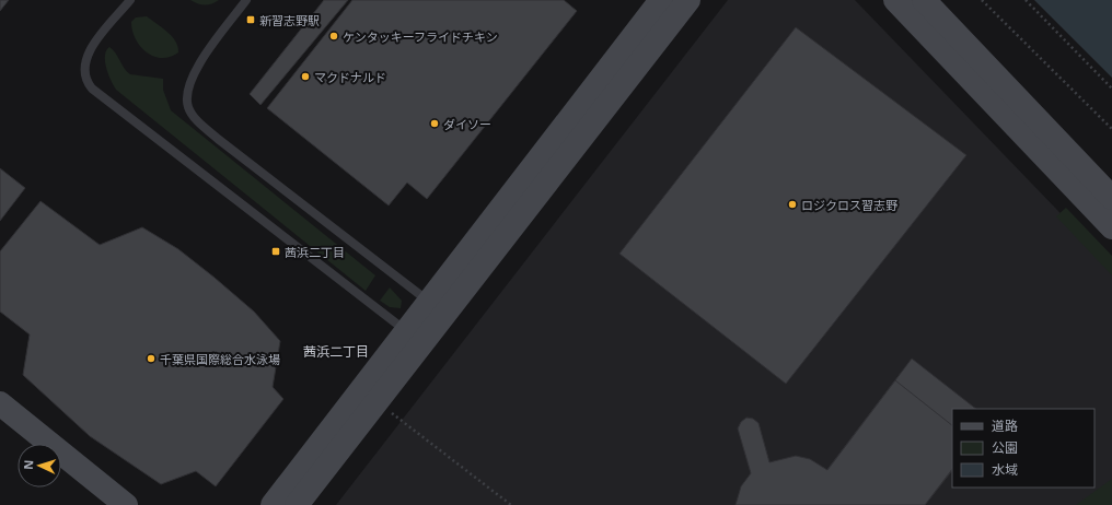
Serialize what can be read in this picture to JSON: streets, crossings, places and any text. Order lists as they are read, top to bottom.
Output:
{
  "districts": ["茜浜二丁目"],
  "places": {
    "transit": ["新習志野駅", "茜浜二丁目"],
    "other": [
      "ケンタッキーフライドチキン",
      "マクドナルド",
      "ダイソー",
      "ロジクロス習志野",
      "千葉県国際総合水泳場"
    ]
  },
  "legend": ["道路", "公園", "水域"],
  "north": "left"
}
